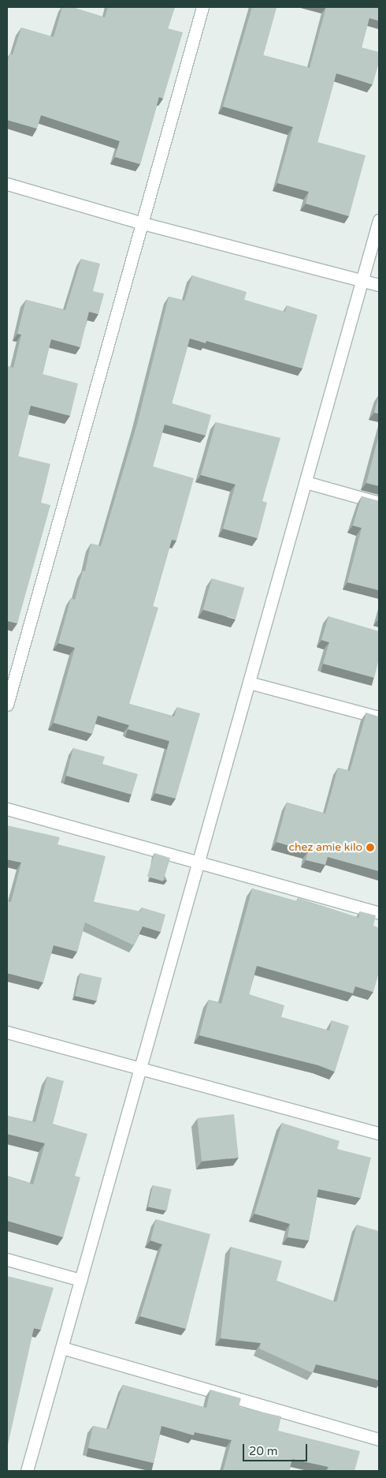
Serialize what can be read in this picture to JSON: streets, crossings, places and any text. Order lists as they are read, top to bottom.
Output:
{
  "places": ["chez amie kilo"],
  "scale_bar": "20 m"
}
